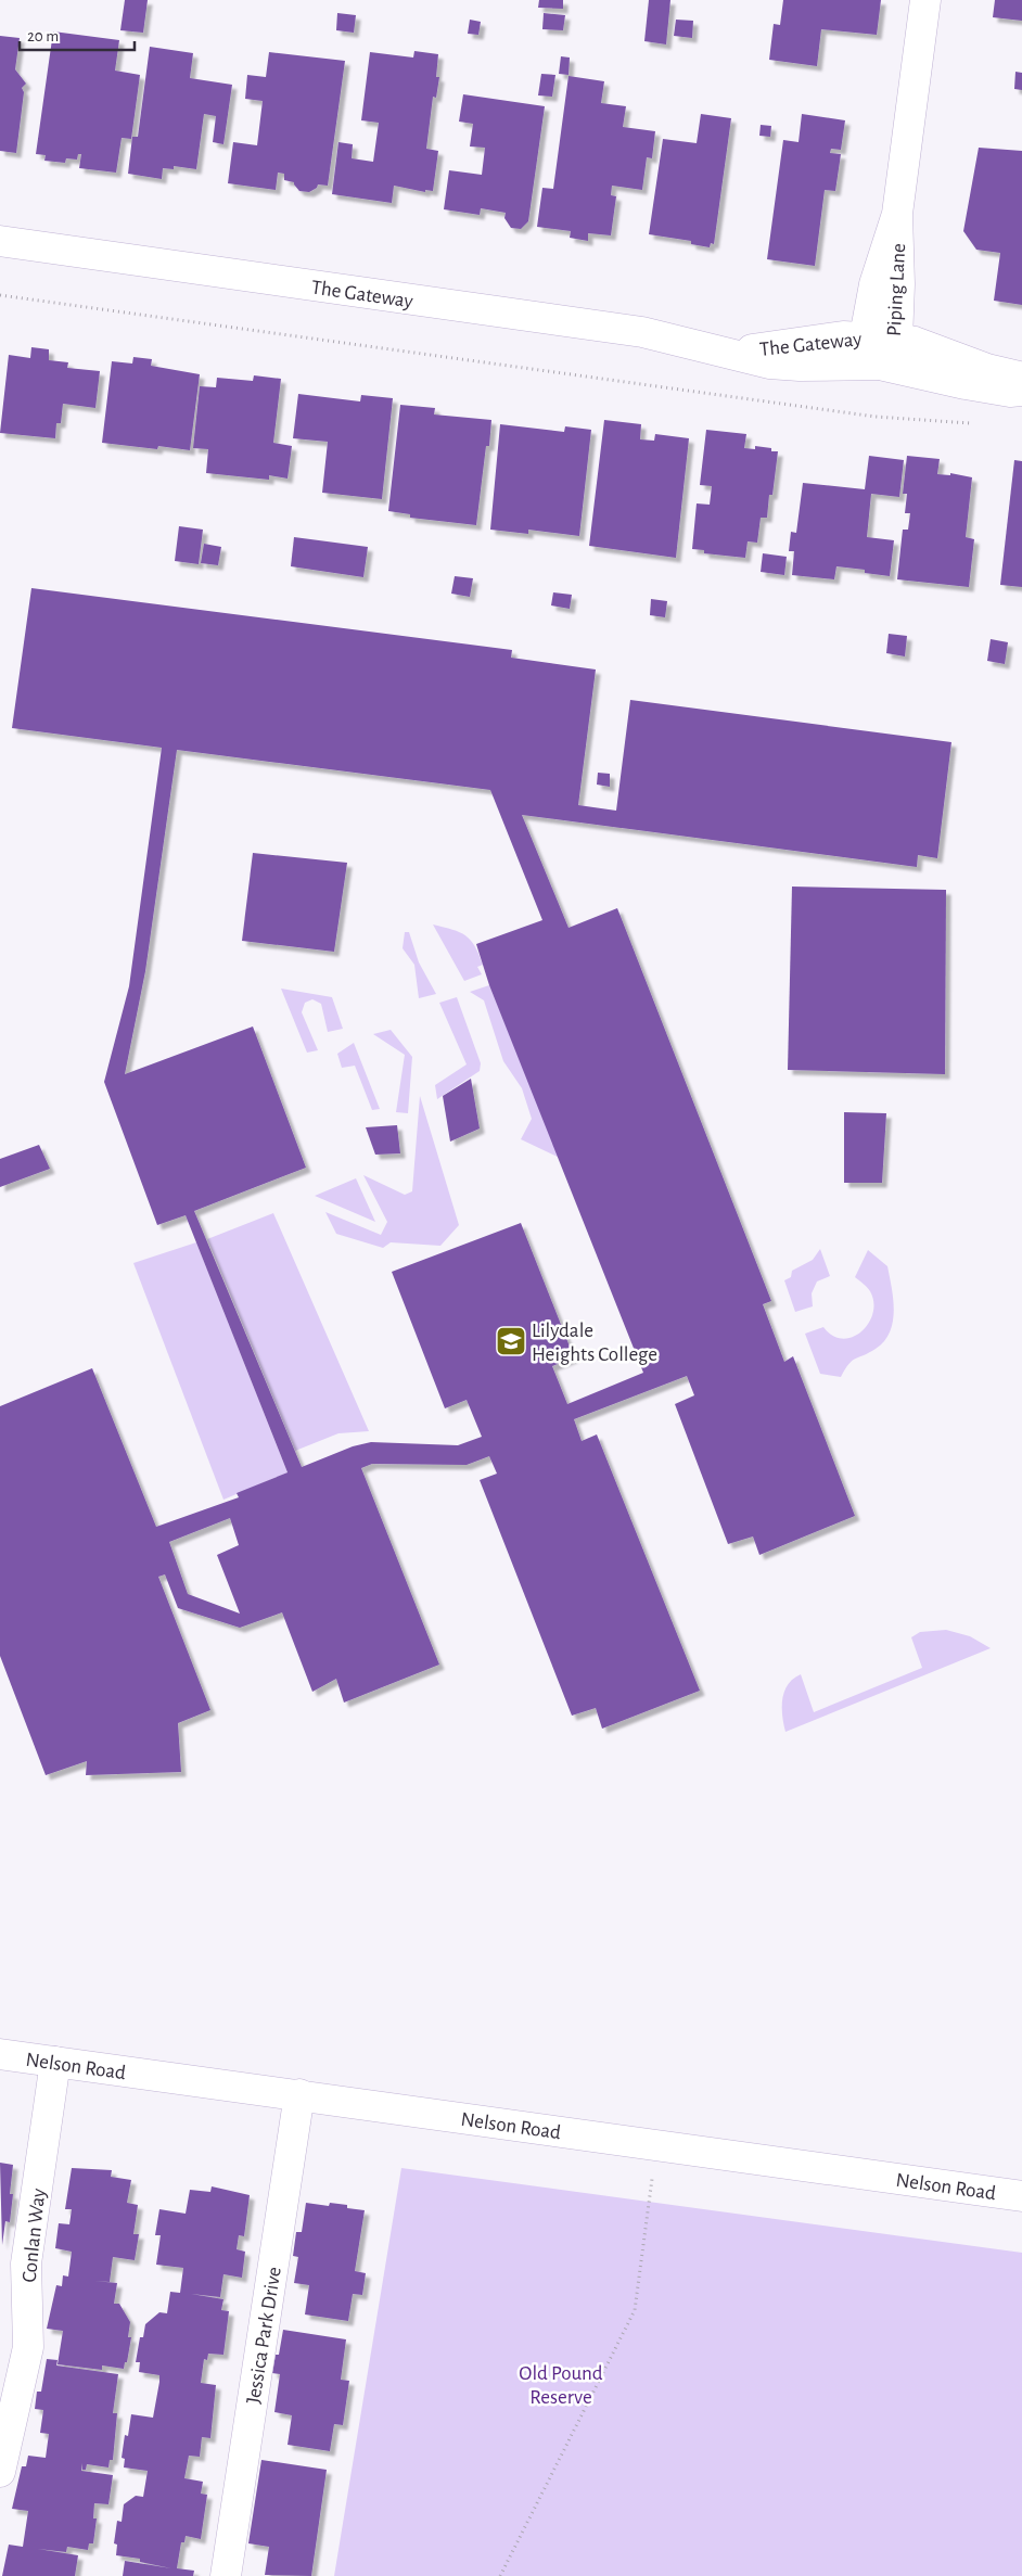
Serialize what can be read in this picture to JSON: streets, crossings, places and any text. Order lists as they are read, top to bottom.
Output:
{
  "streets": {
    "street": [
      "Piping Lane",
      "The Gateway",
      "Nelson Road",
      "Conlan Way",
      "Jessica Park Drive"
    ]
  },
  "crossings": [
    ["Piping Lane", "The Gateway"],
    ["Nelson Road", "Conlan Way"],
    ["Nelson Road", "Jessica Park Drive"]
  ],
  "parks": ["Old Pound Reserve"],
  "places": {
    "school or university": ["Lilydale Heights College"]
  },
  "scale_bar": "20 m"
}
